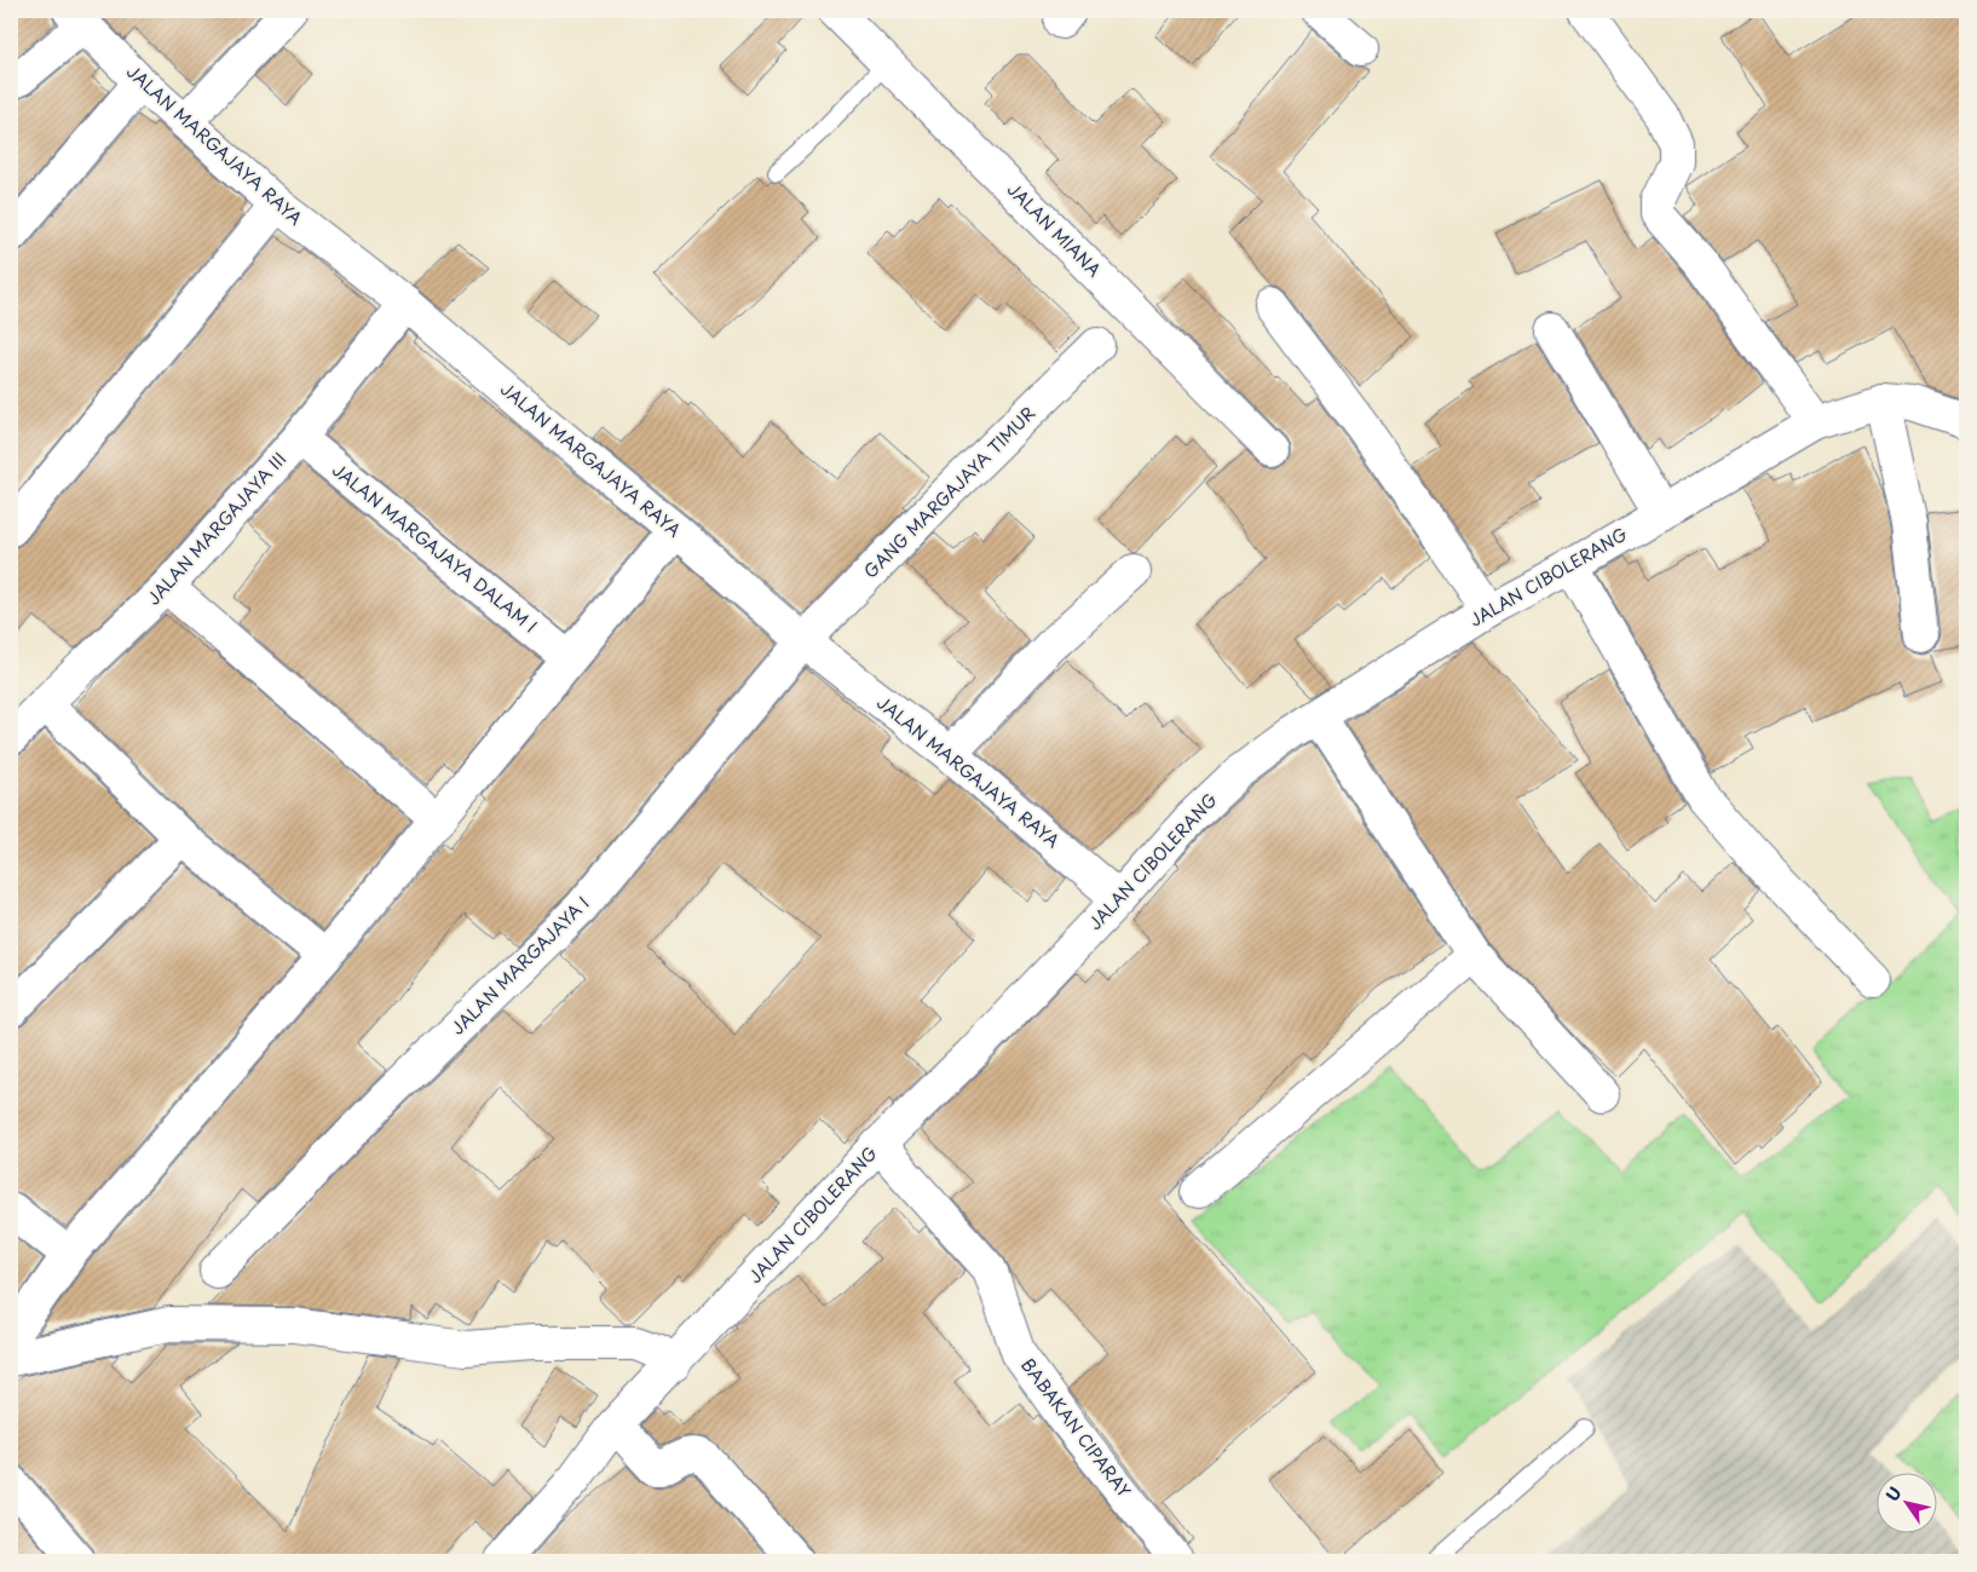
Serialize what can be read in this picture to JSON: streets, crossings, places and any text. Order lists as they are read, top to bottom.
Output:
{
  "streets": {
    "street": [
      "JALAN MARGAJAYA RAYA",
      "JALAN MIANA",
      "GANG MARGAJAYA TIMUR",
      "JALAN MARGAJAYA III",
      "JALAN MARGAJAYA DALAM I",
      "JALAN CIBOLERANG",
      "JALAN MARGAJAYA I",
      "BABAKAN CIPARAY"
    ]
  },
  "crossings": [
    ["JALAN MARGAJAYA RAYA", "GANG MARGAJAYA TIMUR"],
    ["JALAN MARGAJAYA RAYA", "JALAN MARGAJAYA III"],
    ["JALAN MARGAJAYA RAYA", "JALAN CIBOLERANG"],
    ["JALAN MARGAJAYA RAYA", "JALAN MARGAJAYA I"],
    ["GANG MARGAJAYA TIMUR", "JALAN MARGAJAYA I"],
    ["JALAN MARGAJAYA III", "JALAN MARGAJAYA DALAM I"],
    ["JALAN CIBOLERANG", "BABAKAN CIPARAY"]
  ],
  "north": "top left"
}
